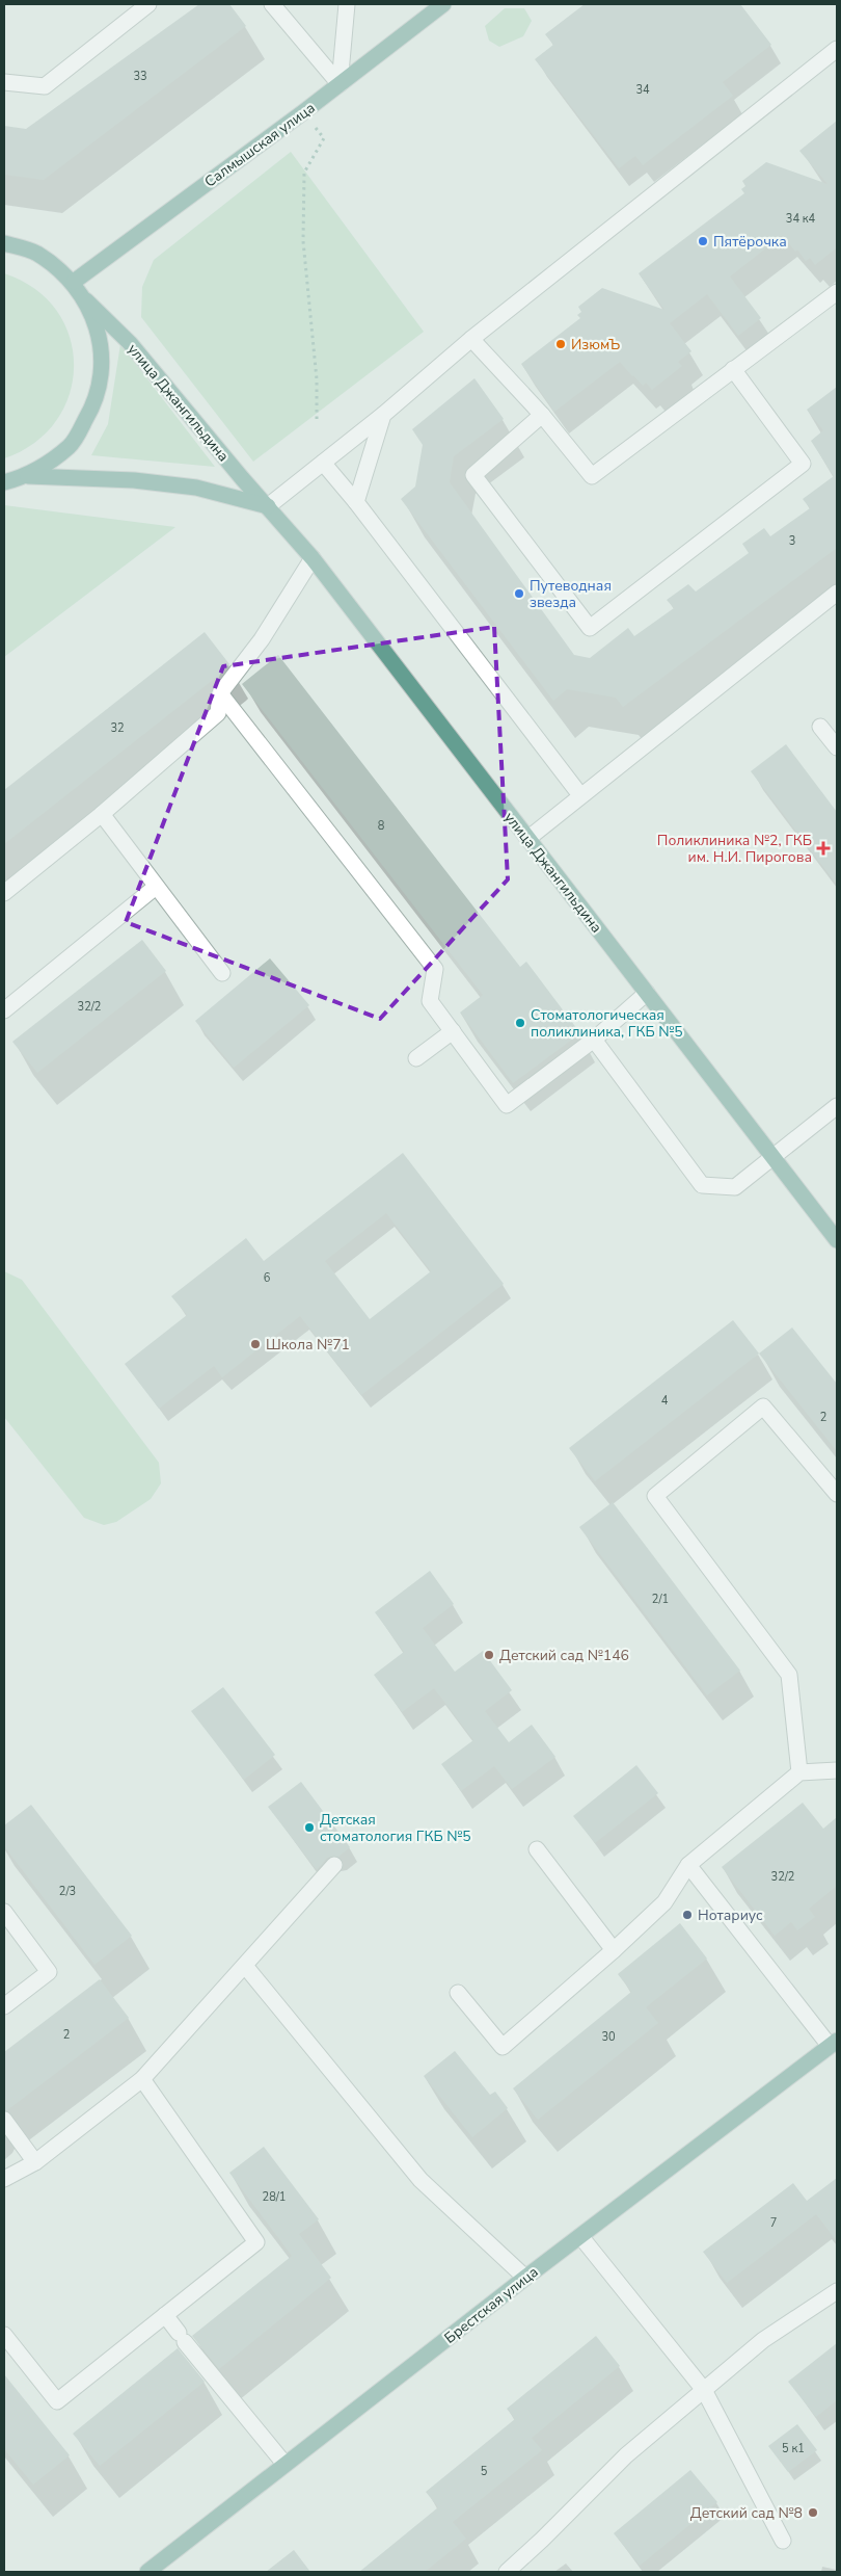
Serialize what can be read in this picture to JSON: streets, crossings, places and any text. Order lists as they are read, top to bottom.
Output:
{
  "streets": {
    "main road": ["Салмышская улица", "улица Джангильдина", "Брестская улица"]
  },
  "places": {
    "other": [
      "Пятёрочка",
      "ИзюмЪ",
      "Путеводная звезда",
      "Стоматологическая поликлиника, ГКБ №5",
      "Школа №71",
      "Детский сад №146",
      "Детская стоматология ГКБ №5",
      "Нотариус",
      "Детский сад №8"
    ],
    "health": ["Поликлиника №2, ГКБ им. Н.И. Пирогова"]
  },
  "house_numbers": [
    "33",
    "34",
    "34 к4",
    "3",
    "32",
    "8",
    "32/2",
    "6",
    "4",
    "2",
    "2/1",
    "32/2",
    "2/3",
    "2",
    "30",
    "28/1",
    "7",
    "5 к1",
    "5"
  ]
}
